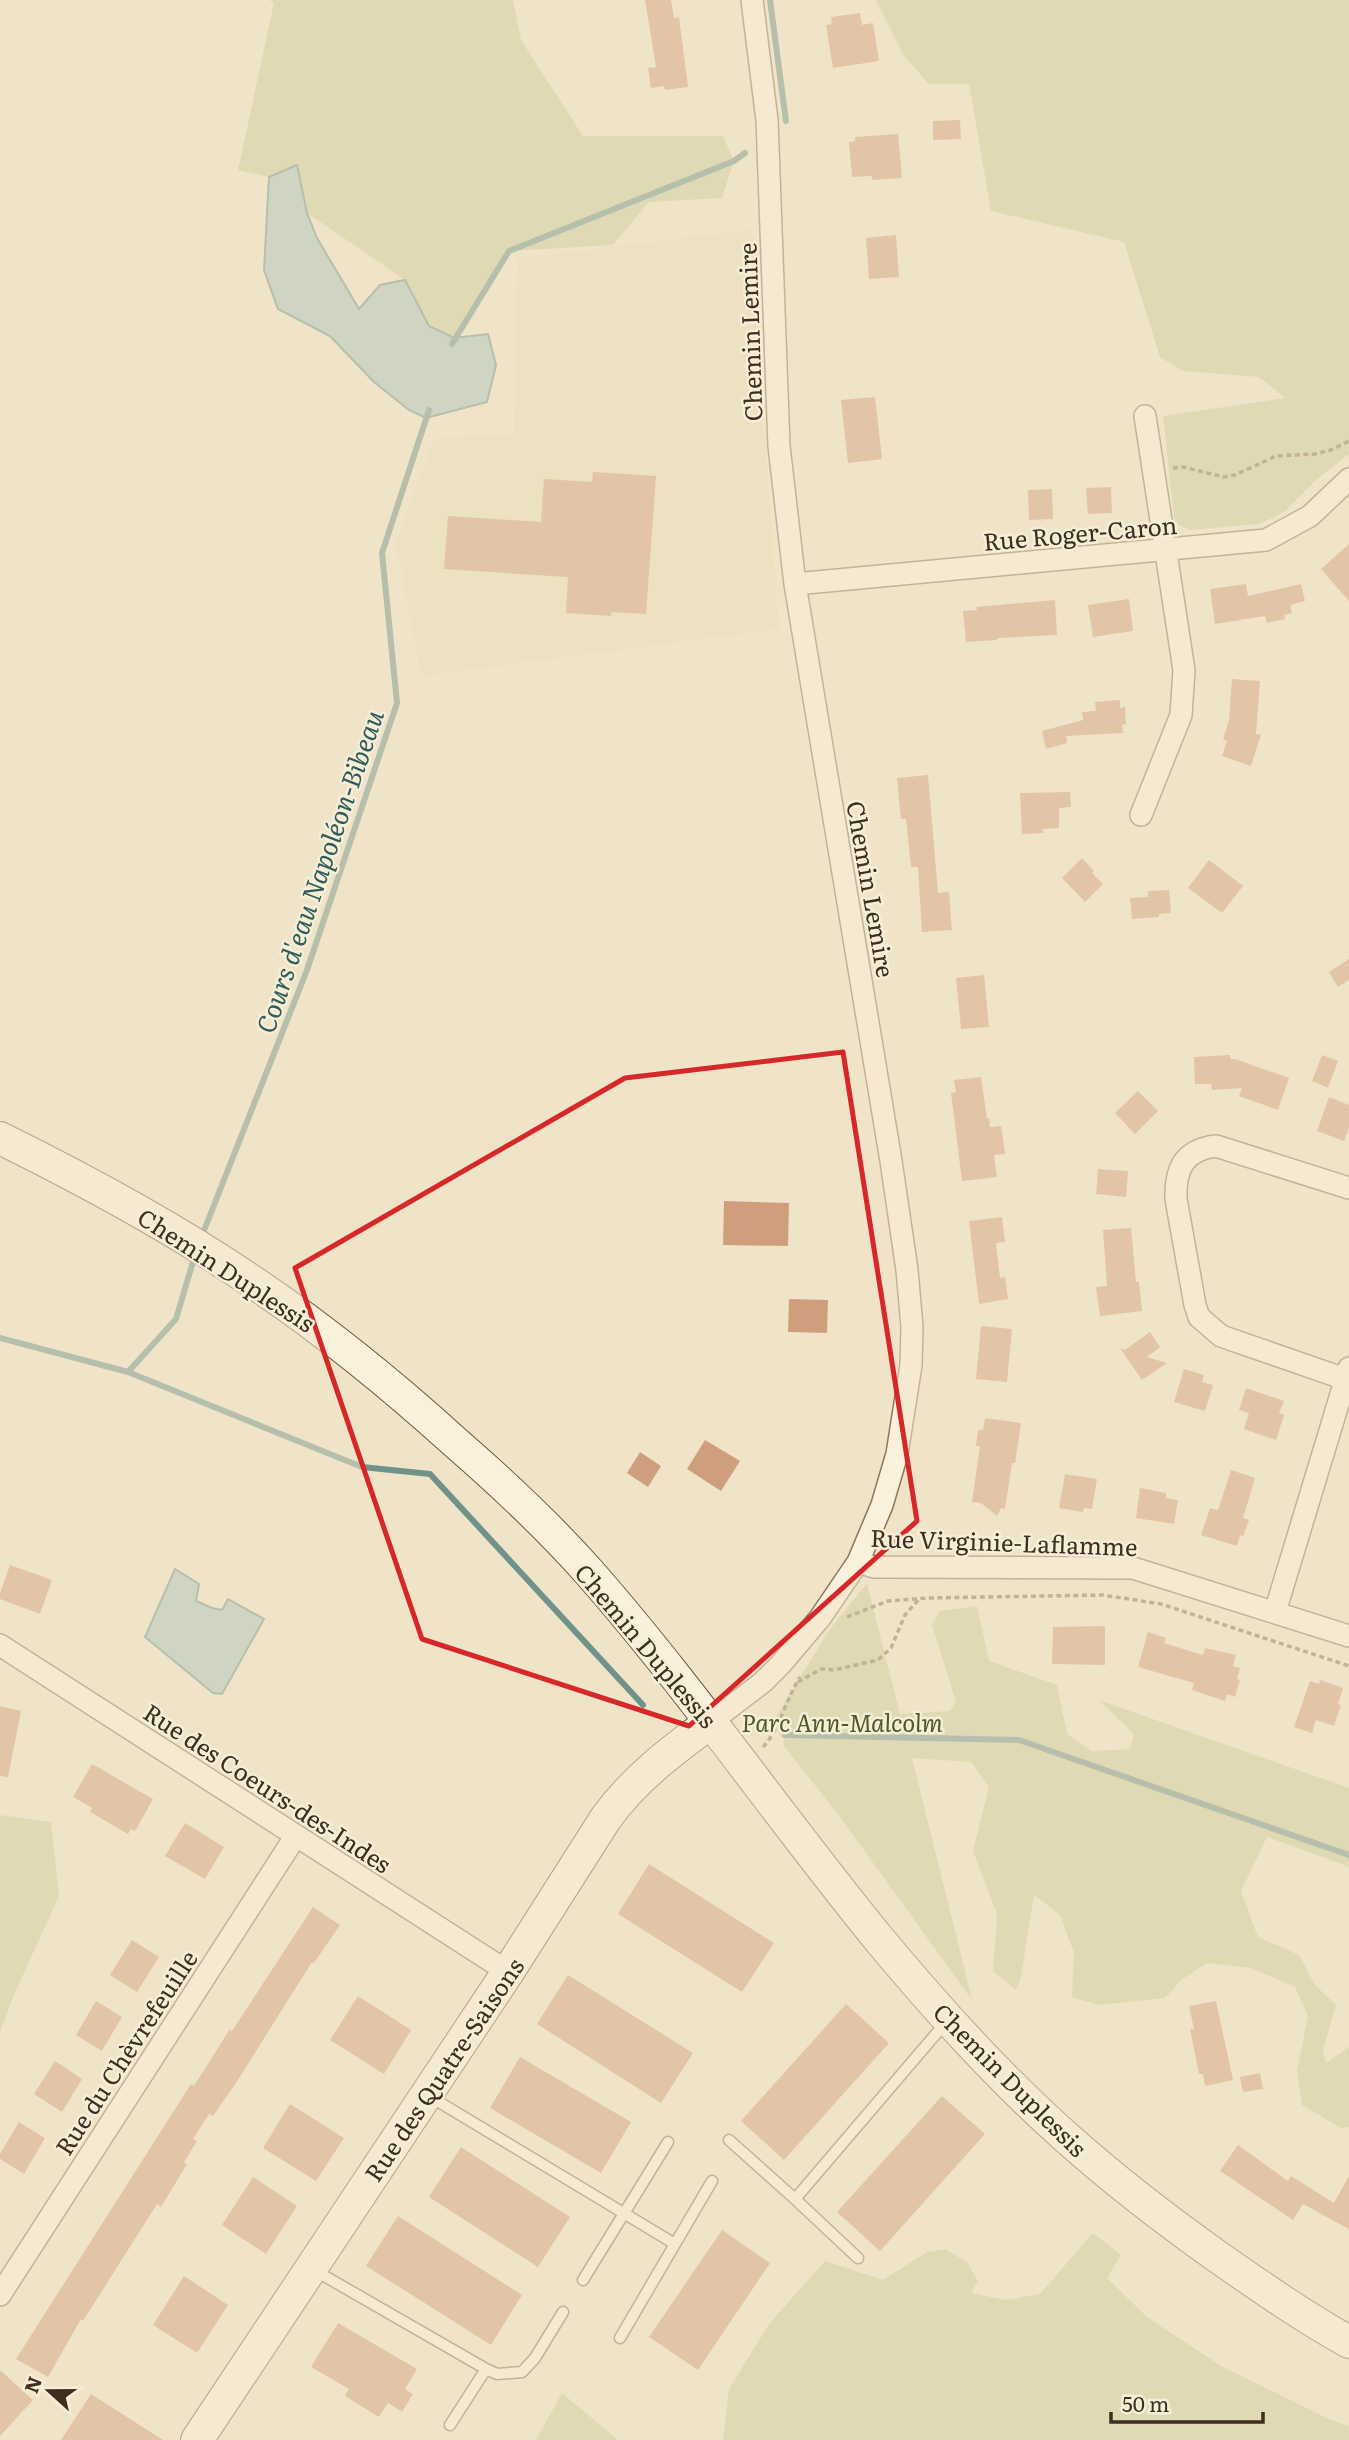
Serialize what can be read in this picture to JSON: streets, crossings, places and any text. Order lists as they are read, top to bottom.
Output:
{
  "streets": {
    "street": [
      "Chemin Lemire",
      "Rue Roger-Caron",
      "Chemin Duplessis",
      "Rue Virginie-Laflamme",
      "Rue des Coeurs-des-Indes",
      "Rue du Chèvrefeuille",
      "Rue des Quatre-Saisons"
    ]
  },
  "crossings": [
    ["Chemin Lemire", "Rue Roger-Caron"],
    ["Chemin Lemire", "Chemin Duplessis"],
    ["Chemin Lemire", "Rue Virginie-Laflamme"],
    ["Chemin Lemire", "Rue des Quatre-Saisons"],
    ["Chemin Duplessis", "Rue des Quatre-Saisons"],
    ["Rue des Coeurs-des-Indes", "Rue du Chèvrefeuille"],
    ["Rue des Coeurs-des-Indes", "Rue des Quatre-Saisons"]
  ],
  "water": ["Cours d'eau Napoléon-Bibeau"],
  "parks": ["Parc Ann-Malcolm"],
  "scale_bar": "50 m",
  "north": "left"
}
